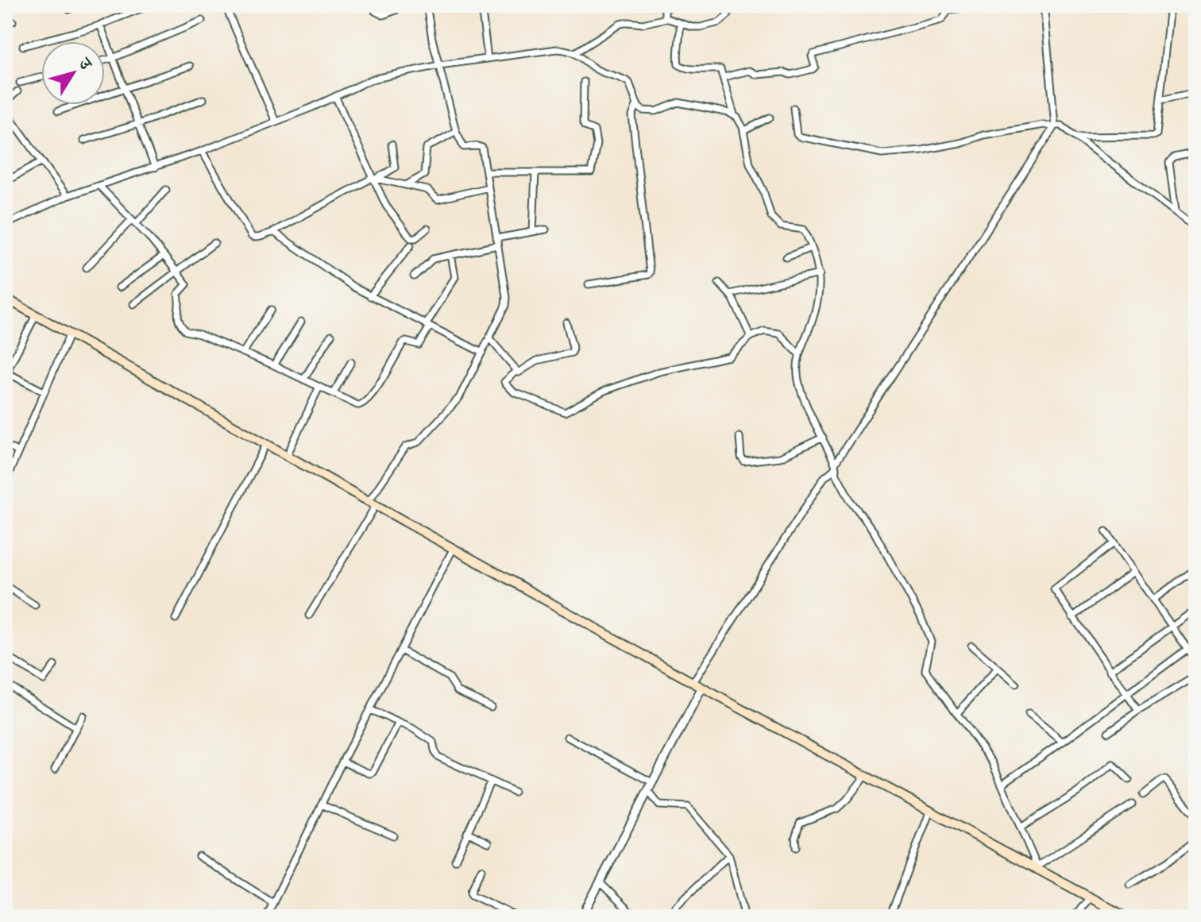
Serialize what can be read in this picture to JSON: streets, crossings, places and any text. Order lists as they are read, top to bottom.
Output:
{
  "north": "top right"
}
